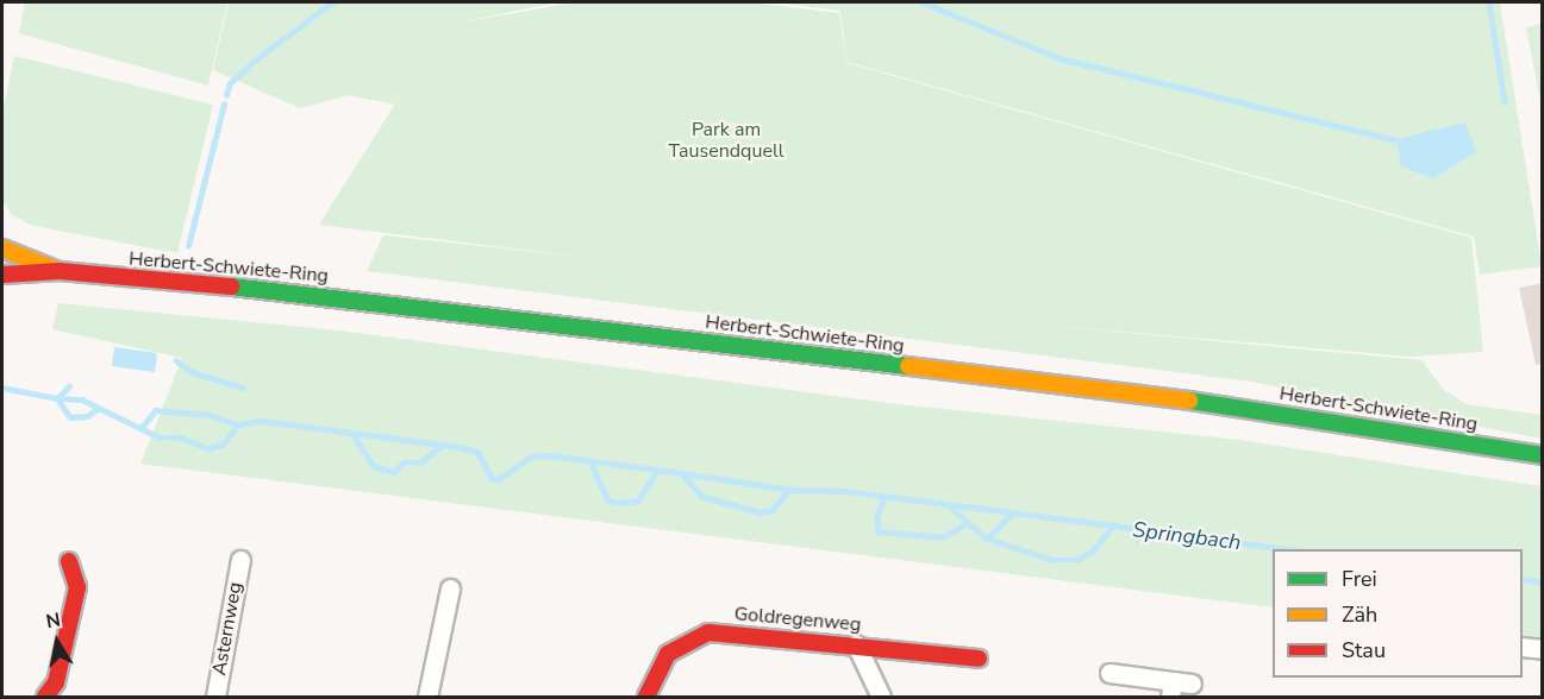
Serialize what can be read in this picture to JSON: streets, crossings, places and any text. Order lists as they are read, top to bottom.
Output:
{
  "streets": {
    "main road": ["Herbert-Schwiete-Ring", "Goldregenweg"],
    "street": ["Asternweg"]
  },
  "water": ["Springbach"],
  "parks": ["Park am Tausendquell"],
  "legend": ["Frei", "Zäh", "Stau"],
  "north": "top"
}
